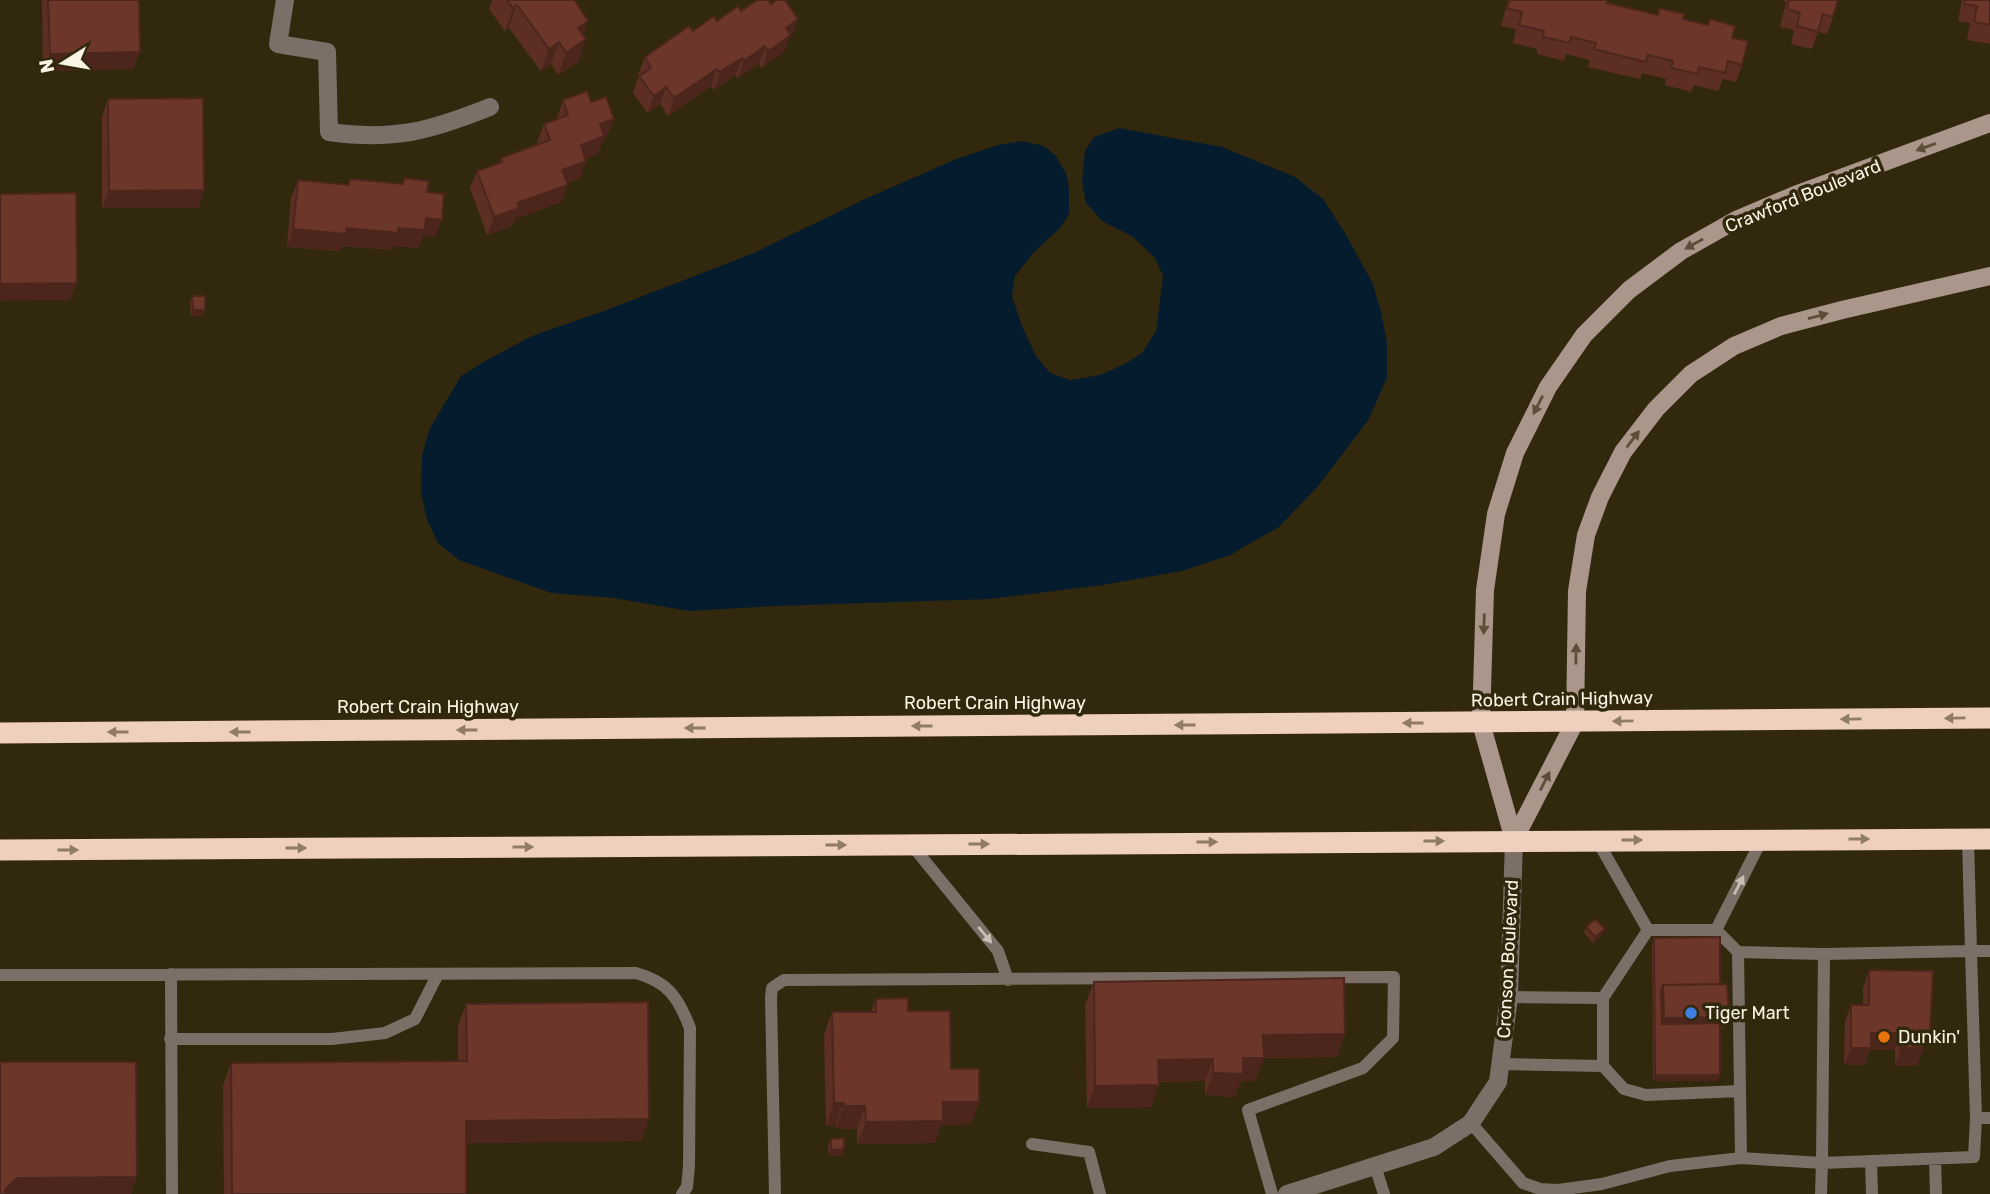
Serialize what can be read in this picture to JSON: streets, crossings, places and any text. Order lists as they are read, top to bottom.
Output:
{
  "streets": {
    "highway": ["Robert Crain Highway"],
    "street": ["Crawford Boulevard", "Cronson Boulevard"]
  },
  "crossings": [
    ["Crawford Boulevard", "Robert Crain Highway"],
    ["Crawford Boulevard", "Cronson Boulevard"]
  ],
  "one_way": ["Crawford Boulevard"],
  "places": ["Tiger Mart", "Dunkin'"],
  "north": "left"
}
